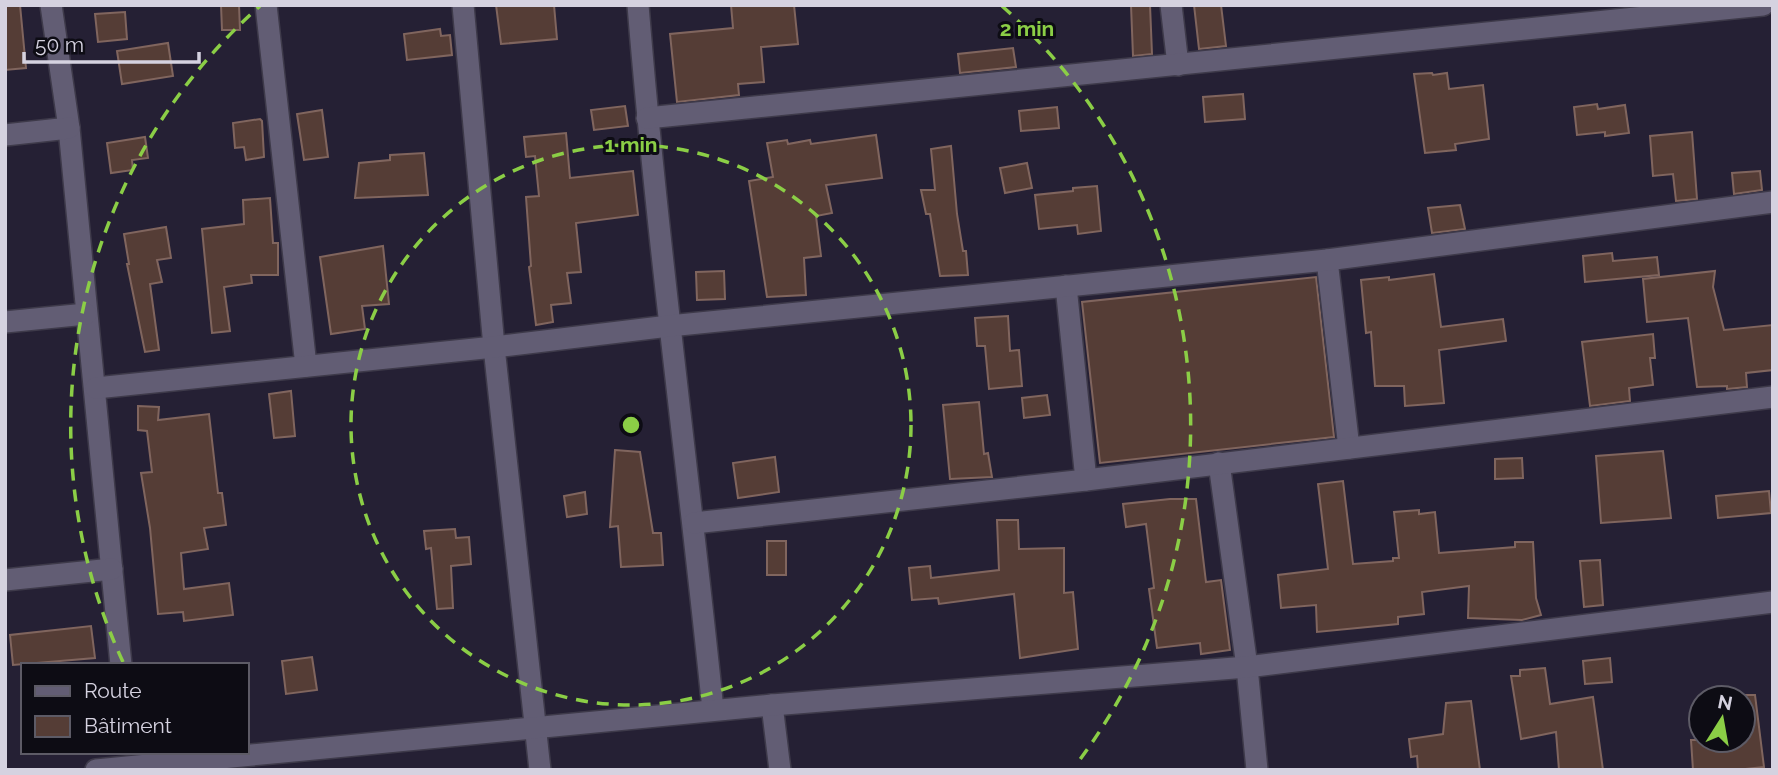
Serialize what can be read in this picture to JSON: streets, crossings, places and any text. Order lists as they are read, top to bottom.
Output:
{
  "legend": ["Route", "Bâtiment"],
  "scale_bar": "50 m",
  "north": "top",
  "rings": ["2 min", "1 min"]
}
